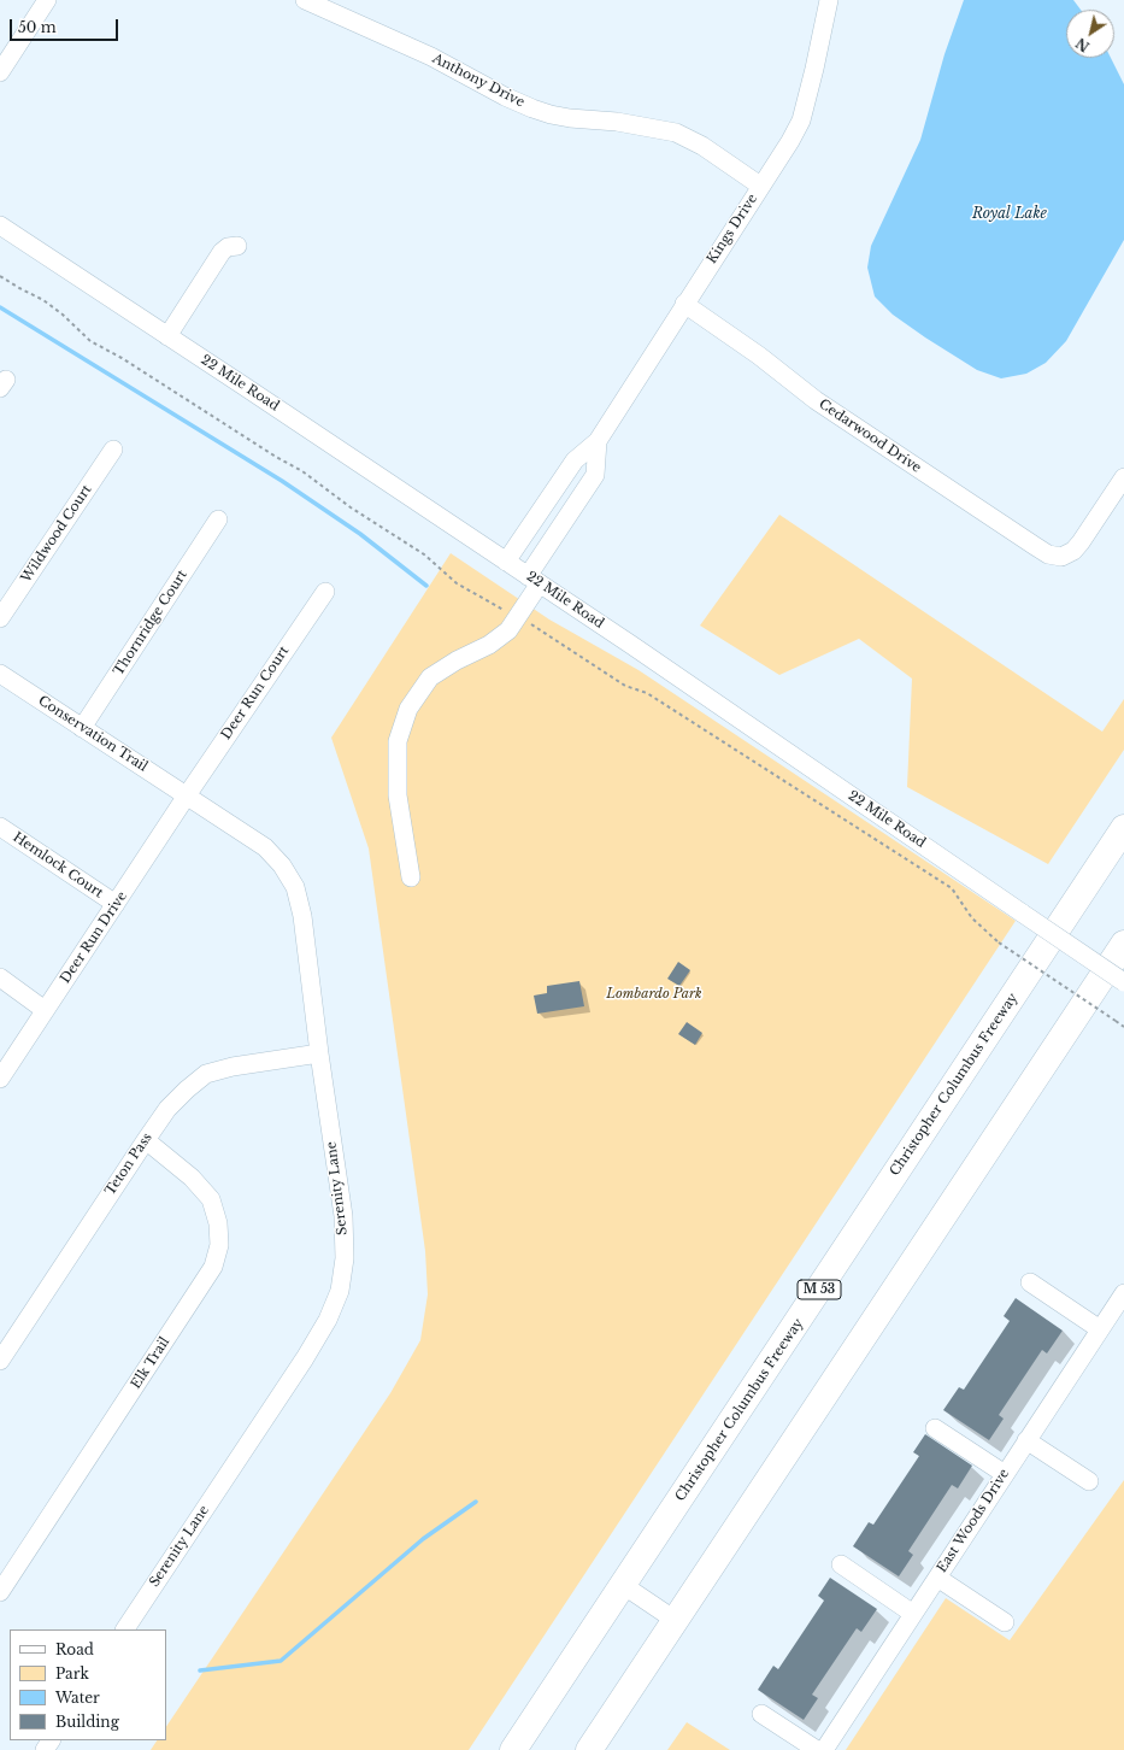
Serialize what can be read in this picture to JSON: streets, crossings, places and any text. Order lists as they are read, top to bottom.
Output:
{
  "streets": {
    "highway": ["Christopher Columbus Freeway", "M 53"],
    "street": [
      "Anthony Drive",
      "Kings Drive",
      "22 Mile Road",
      "Cedarwood Drive",
      "Wildwood Court",
      "Thornridge Court",
      "Deer Run Court",
      "Conservation Trail",
      "Hemlock Court",
      "Deer Run Drive",
      "Teton Pass",
      "Serenity Lane",
      "Elk Trail",
      "East Woods Drive"
    ]
  },
  "crossings": [
    ["Anthony Drive", "Kings Drive"],
    ["Kings Drive", "22 Mile Road"],
    ["Kings Drive", "Cedarwood Drive"],
    ["Thornridge Court", "Conservation Trail"],
    ["Deer Run Court", "Conservation Trail"],
    ["Deer Run Court", "Deer Run Drive"],
    ["Deer Run Court", "Serenity Lane"],
    ["Conservation Trail", "Deer Run Drive"],
    ["Conservation Trail", "Serenity Lane"],
    ["Hemlock Court", "Deer Run Drive"],
    ["Deer Run Drive", "Serenity Lane"],
    ["Teton Pass", "Serenity Lane"],
    ["Teton Pass", "Elk Trail"]
  ],
  "water": ["Royal Lake"],
  "parks": ["Lombardo Park"],
  "legend": [
    "Road",
    "Park",
    "Water",
    "Building"
  ],
  "scale_bar": "50 m",
  "north": "bottom left"
}
